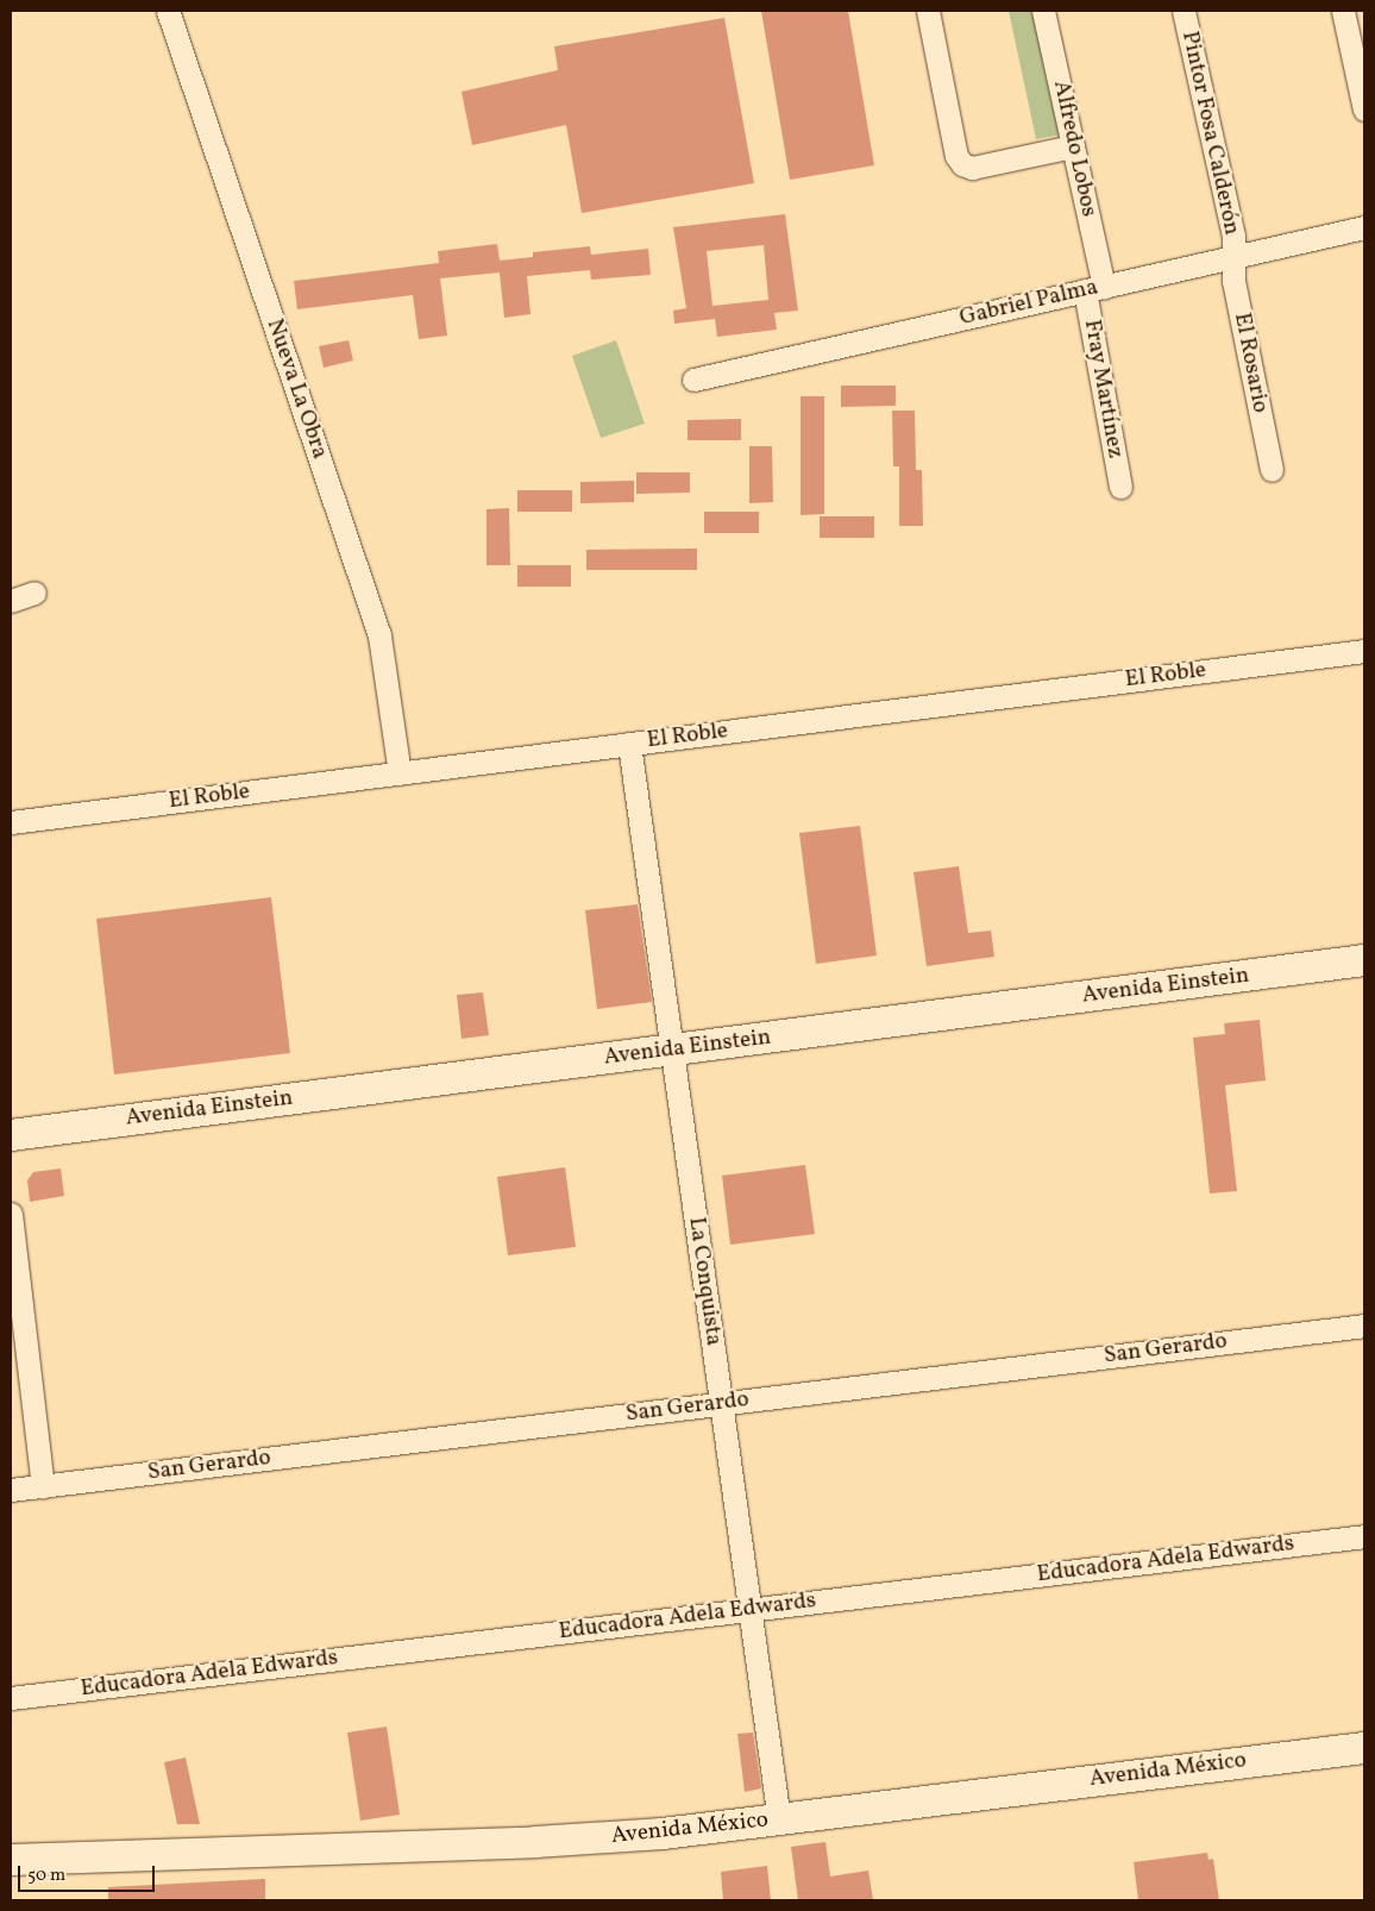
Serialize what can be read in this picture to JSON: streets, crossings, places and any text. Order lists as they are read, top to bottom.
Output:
{
  "streets": {
    "main road": ["Avenida Einstein", "Avenida México"],
    "street": [
      "Pintor Fosa Calderón",
      "Alfredo Lobos",
      "Gabriel Palma",
      "El Rosario",
      "Nueva La Obra",
      "Fray Martínez",
      "El Roble",
      "La Conquista",
      "San Gerardo",
      "Educadora Adela Edwards"
    ]
  },
  "crossings": [
    ["Pintor Fosa Calderón", "Gabriel Palma"],
    ["Pintor Fosa Calderón", "El Rosario"],
    ["Alfredo Lobos", "Gabriel Palma"],
    ["Alfredo Lobos", "Fray Martínez"],
    ["Gabriel Palma", "El Rosario"],
    ["Gabriel Palma", "Fray Martínez"],
    ["Nueva La Obra", "El Roble"],
    ["El Roble", "La Conquista"],
    ["Avenida Einstein", "La Conquista"],
    ["La Conquista", "San Gerardo"],
    ["La Conquista", "Educadora Adela Edwards"],
    ["La Conquista", "Avenida México"]
  ],
  "scale_bar": "50 m"
}
